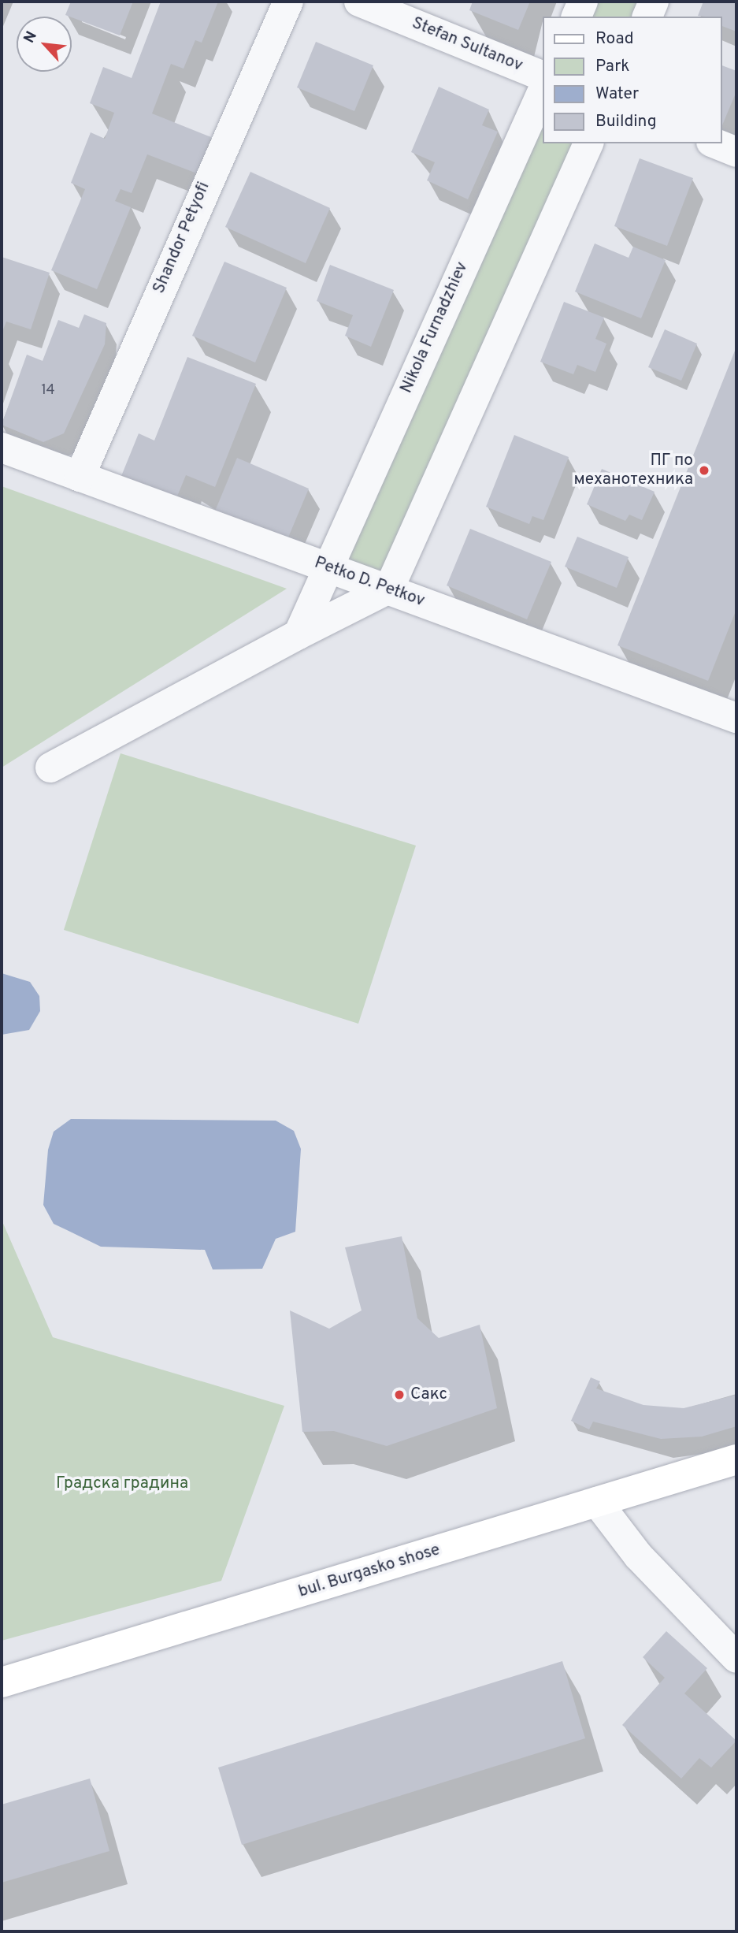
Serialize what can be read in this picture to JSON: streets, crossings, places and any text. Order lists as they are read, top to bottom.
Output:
{
  "streets": {
    "main road": ["bul. Burgasko shose"],
    "street": [
      "Stefan Sultanov",
      "Shandor Petyofi",
      "Nikola Furnadzhiev",
      "Petko D. Petkov"
    ]
  },
  "crossings": [
    ["Shandor Petyofi", "Petko D. Petkov"],
    ["Nikola Furnadzhiev", "Petko D. Petkov"]
  ],
  "parks": ["Градска градина"],
  "places": ["ПГ по механотехника", "Сакс"],
  "house_numbers": ["14"],
  "legend": [
    "Road",
    "Park",
    "Water",
    "Building"
  ],
  "north": "top left"
}
